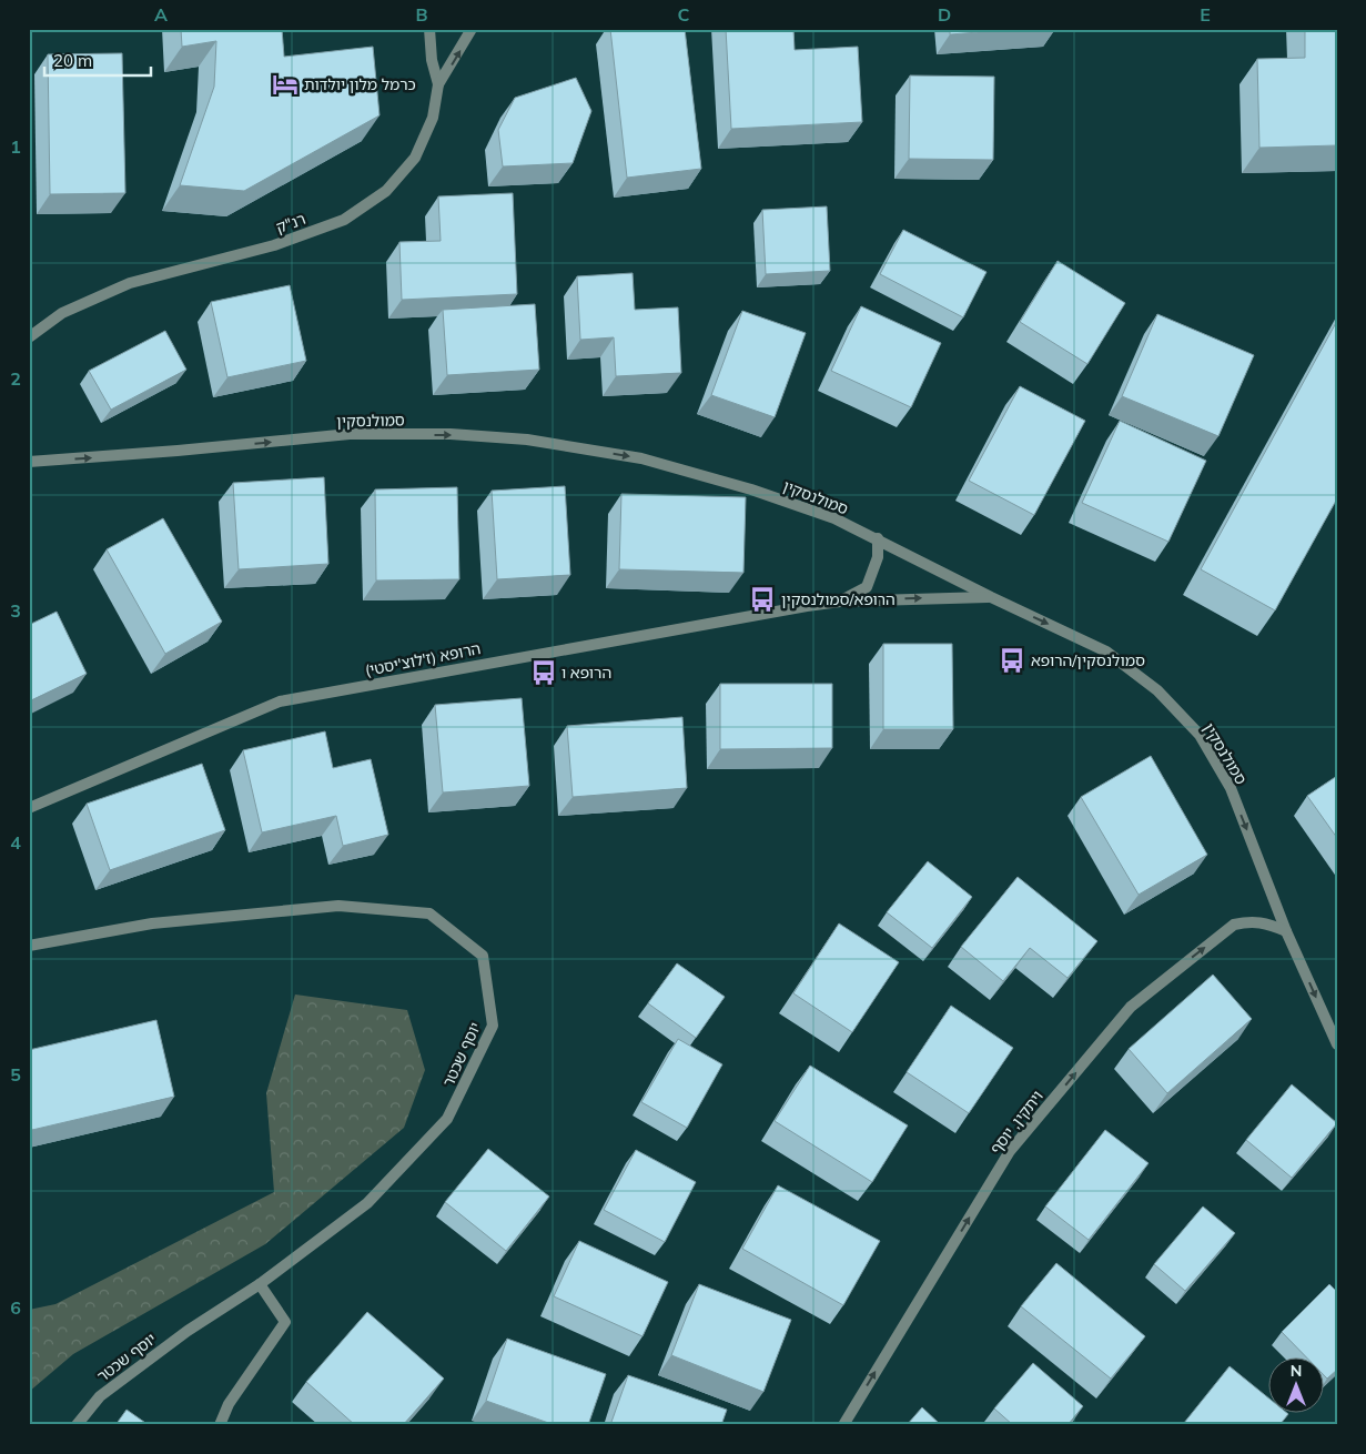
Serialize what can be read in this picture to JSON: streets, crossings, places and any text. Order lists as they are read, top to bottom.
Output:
{
  "streets": {
    "street": [
      "רנ\"ק",
      "סמולנסקין",
      "הרופא (ז'לוצ'יסטי)",
      "יוסף שכטר",
      "ויתקין, יוסף"
    ]
  },
  "crossings": [
    ["סמולנסקין", "הרופא (ז'לוצ'יסטי)"],
    ["סמולנסקין", "ויתקין, יוסף"]
  ],
  "one_way": ["סמולנסקין", "ויתקין, יוסף"],
  "places": {
    "hotel": ["כרמל מלון יולדות"],
    "bus stop": ["הרופא/סמולנסקין", "סמולנסקין/הרופא", "הרופא ו"]
  },
  "scale_bar": "20 m",
  "north": "top",
  "grid": {
    "columns": [
      "A",
      "B",
      "C",
      "D",
      "E"
    ],
    "rows": [
      "1",
      "2",
      "3",
      "4",
      "5",
      "6"
    ]
  }
}
